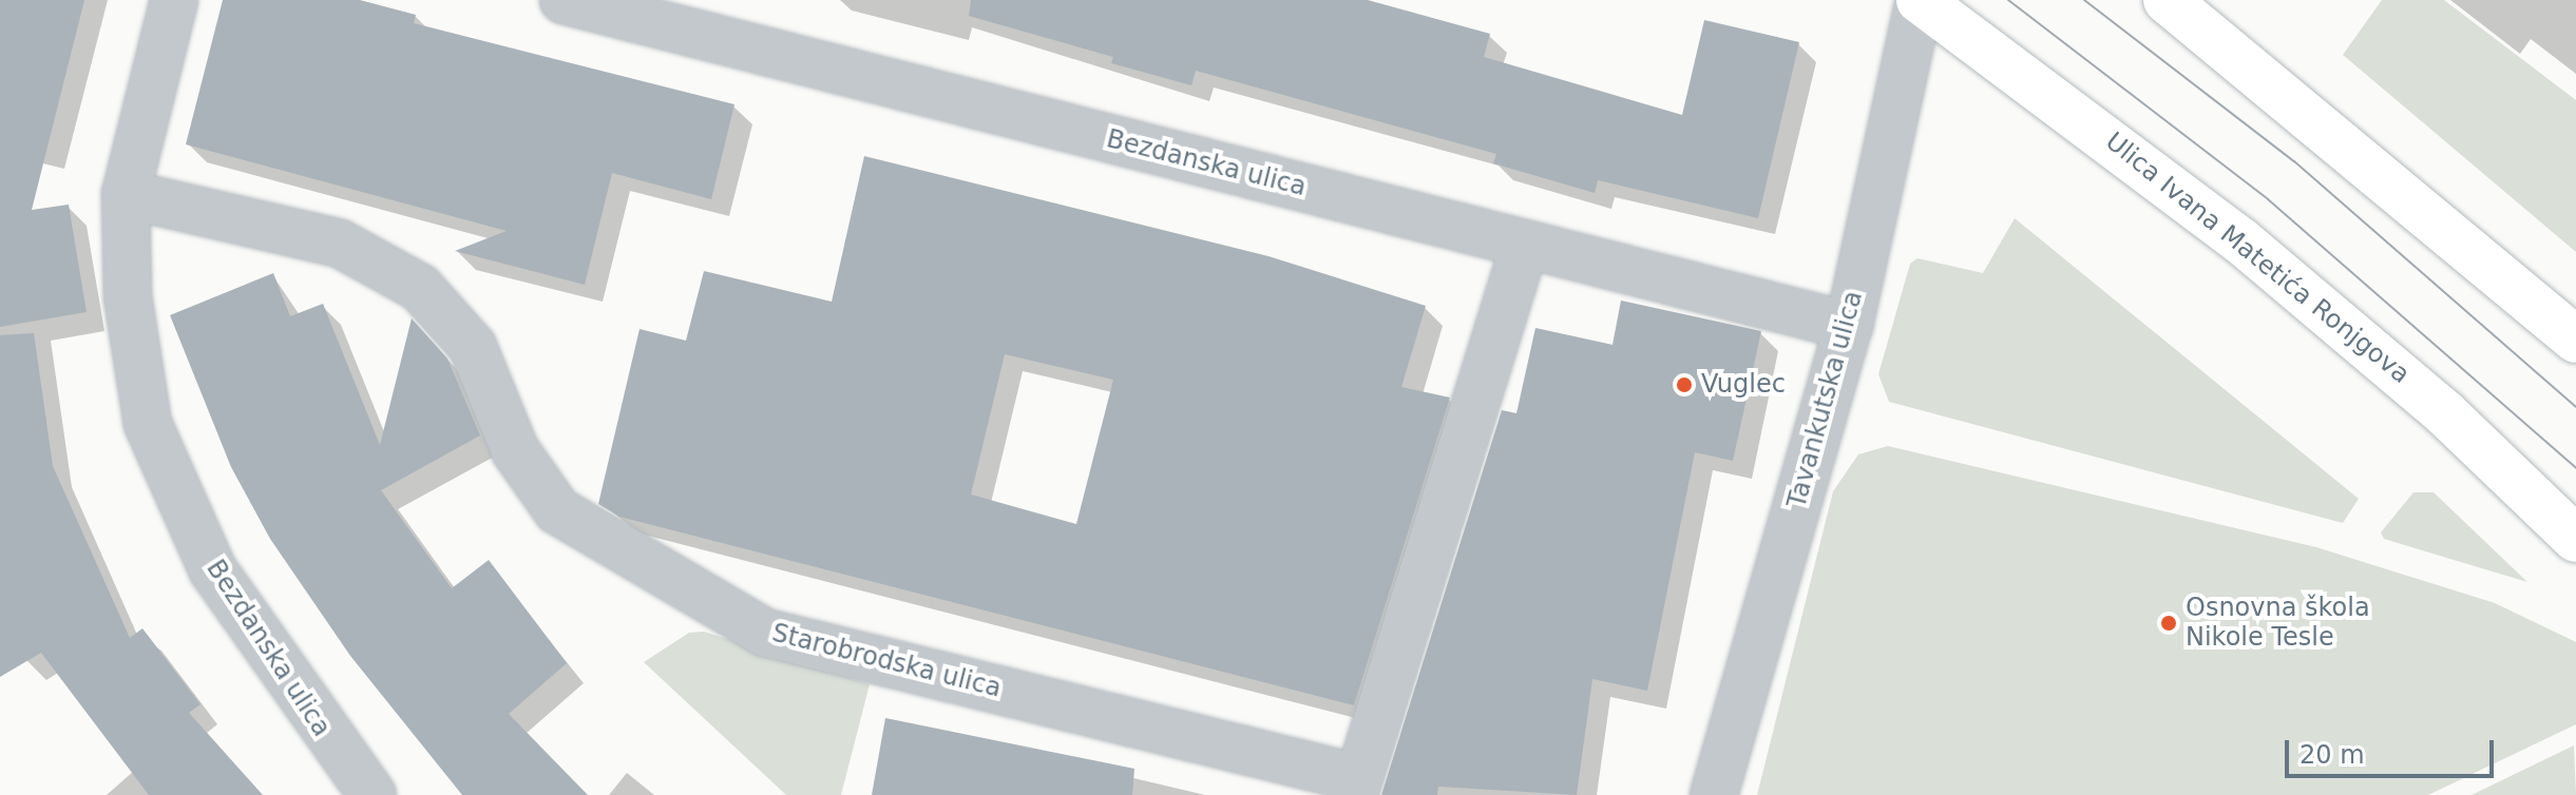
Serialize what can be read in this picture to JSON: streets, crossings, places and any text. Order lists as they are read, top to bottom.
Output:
{
  "streets": {
    "street": [
      "Bezdanska ulica",
      "Ulica Ivana Matetića Ronjgova",
      "Tavankutska ulica",
      "Starobrodska ulica"
    ]
  },
  "crossings": [
    ["Bezdanska ulica", "Tavankutska ulica"],
    ["Bezdanska ulica", "Starobrodska ulica"],
    ["Ulica Ivana Matetića Ronjgova", "Tavankutska ulica"]
  ],
  "places": ["Vuglec", "Osnovna škola Nikole Tesle"],
  "scale_bar": "20 m"
}
